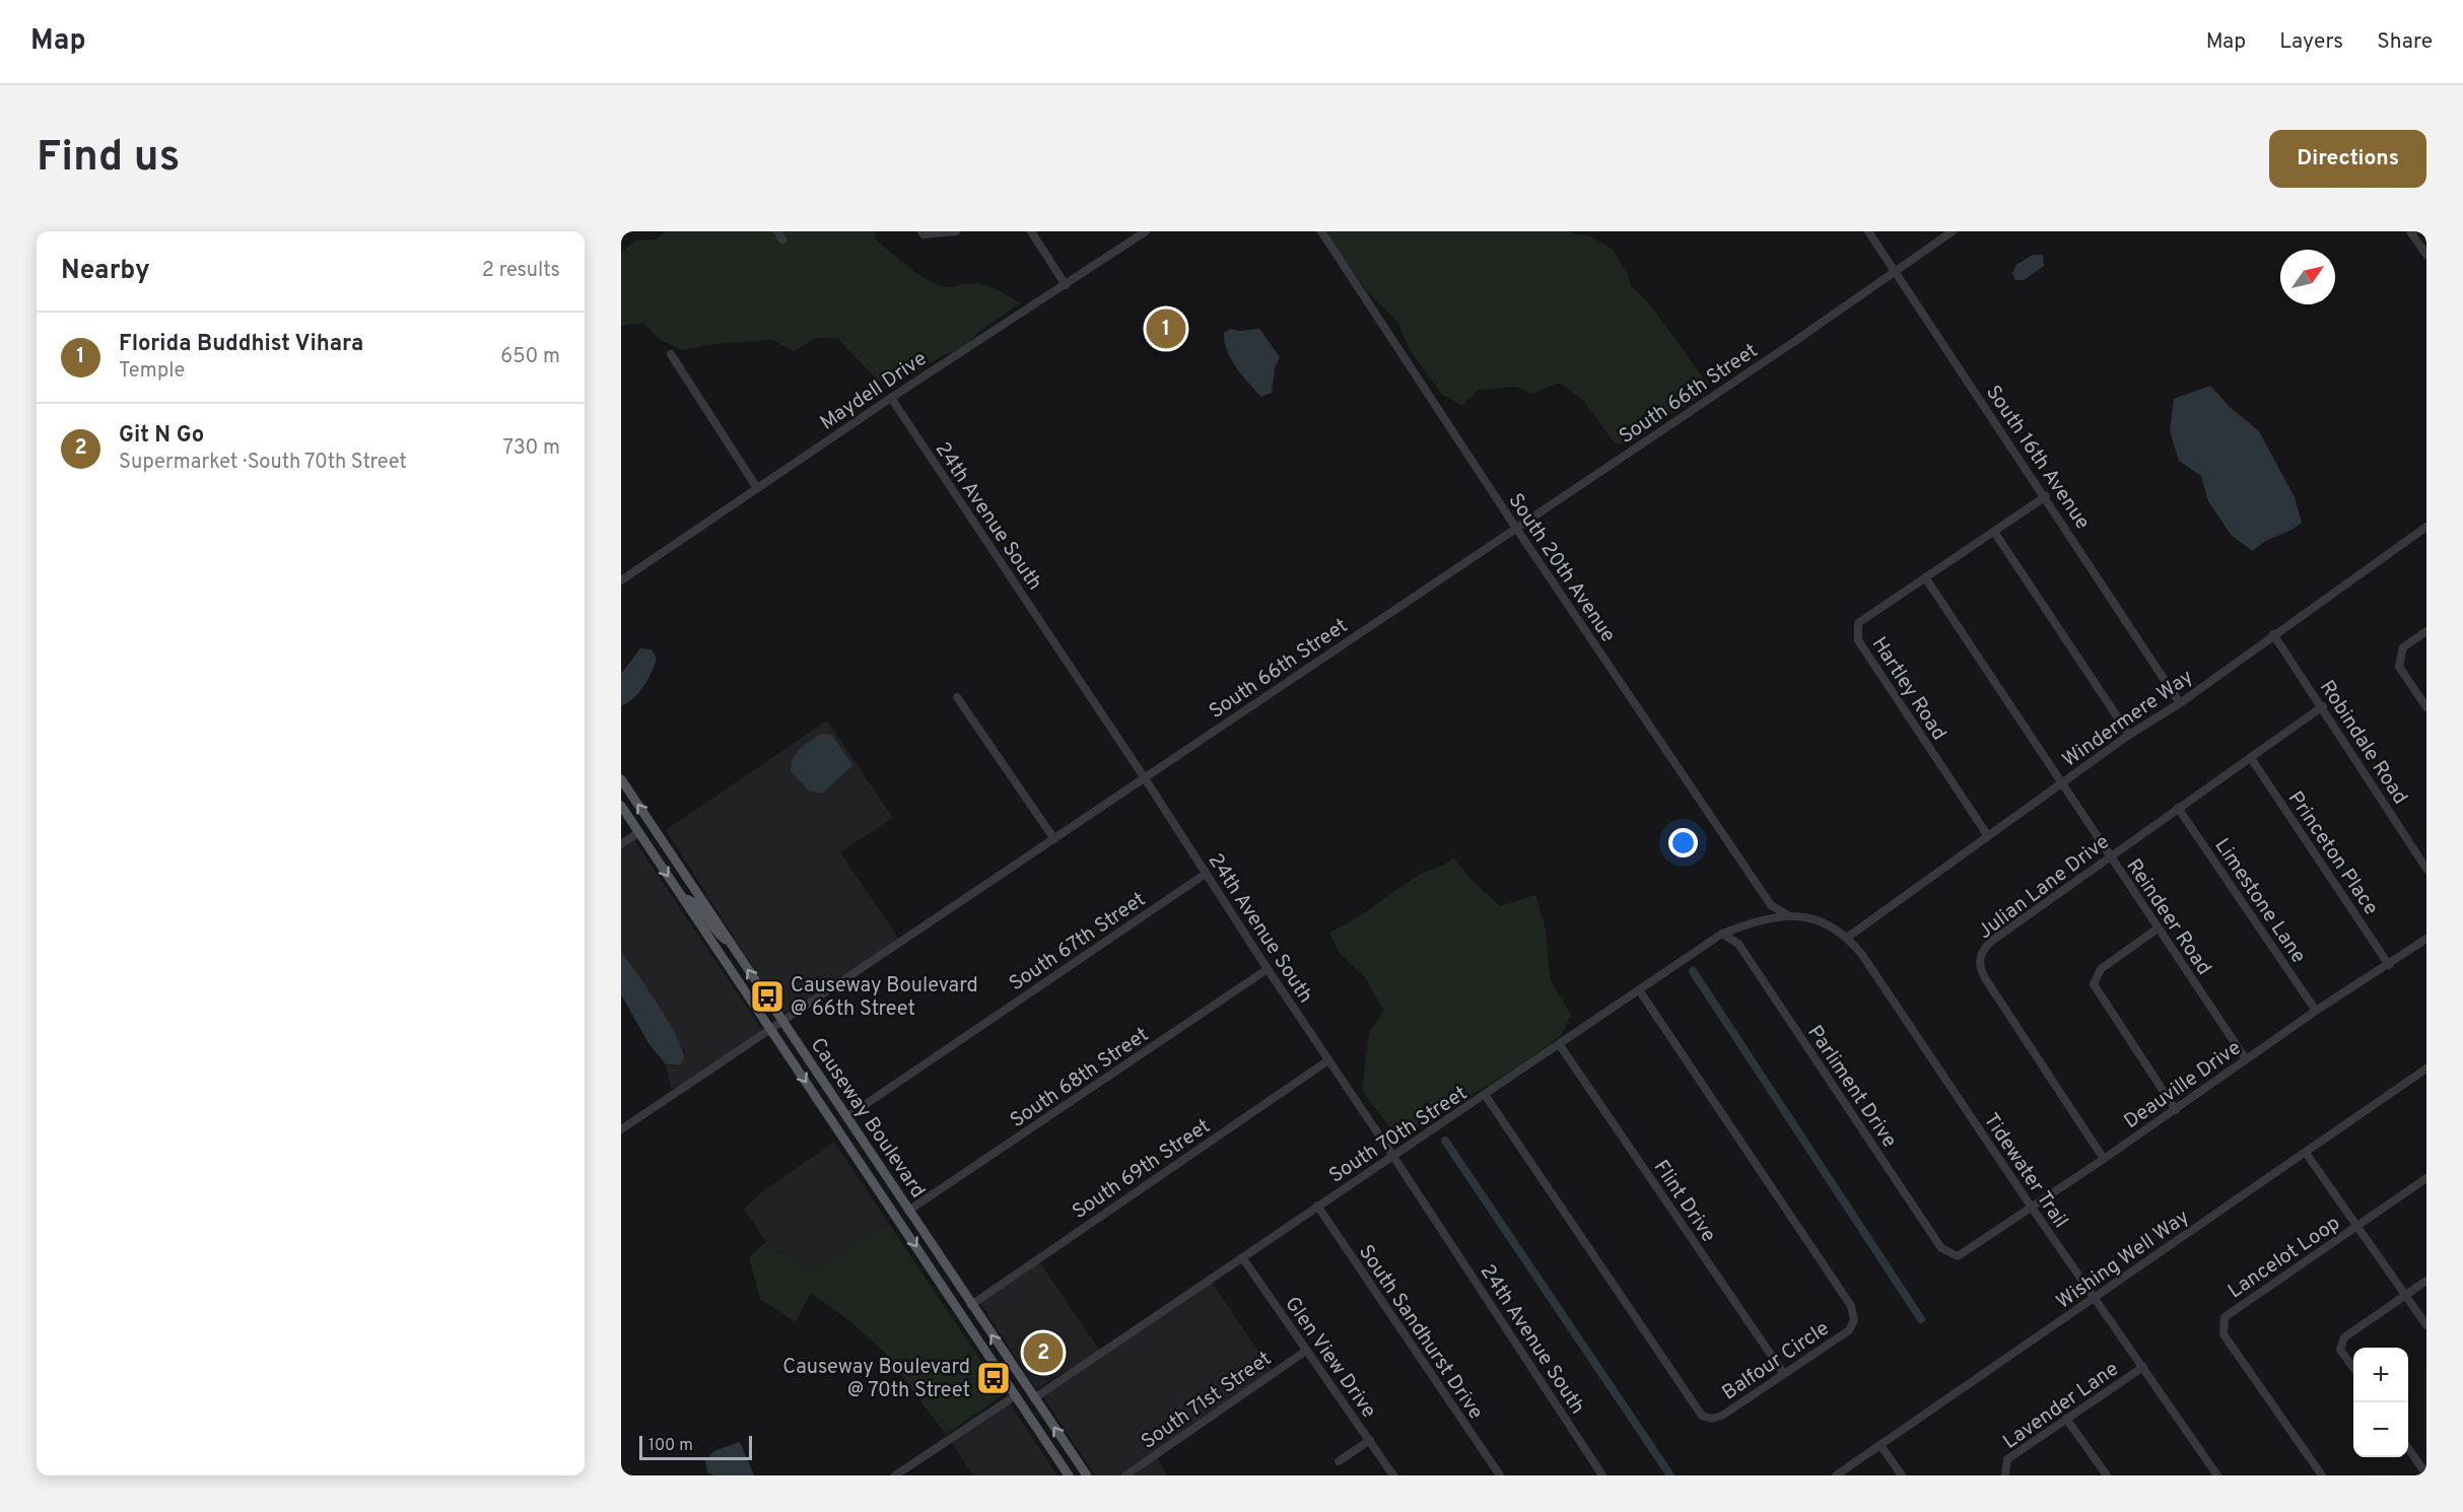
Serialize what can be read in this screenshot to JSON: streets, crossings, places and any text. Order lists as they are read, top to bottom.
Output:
{
  "streets": {
    "main road": ["Causeway Boulevard"],
    "street": [
      "Maydell Drive",
      "South 66th Street",
      "South 16th Avenue",
      "24th Avenue South",
      "South 20th Avenue",
      "Hartley Road",
      "Windermere Way",
      "Robindale Road",
      "Princeton Place",
      "Julian Lane Drive",
      "Limestone Lane",
      "Reindeer Road",
      "South 67th Street",
      "South 68th Street",
      "Deauville Drive",
      "Parliment Drive",
      "South 70th Street",
      "South 69th Street",
      "Tidewater Trail",
      "Flint Drive",
      "Lancelot Loop",
      "Wishing Well Way",
      "South Sandhurst Drive",
      "Glen View Drive",
      "Balfour Circle",
      "South 71st Street",
      "Lavender Lane"
    ]
  },
  "crossings": [
    ["Maydell Drive", "24th Avenue South"],
    ["South 66th Street", "South 16th Avenue"],
    ["South 66th Street", "24th Avenue South"],
    ["South 66th Street", "South 20th Avenue"],
    ["South 66th Street", "Causeway Boulevard"],
    ["South 16th Avenue", "Hartley Road"],
    ["South 16th Avenue", "Windermere Way"],
    ["24th Avenue South", "South 67th Street"],
    ["24th Avenue South", "South 68th Street"],
    ["24th Avenue South", "South 70th Street"],
    ["24th Avenue South", "South 69th Street"],
    ["South 20th Avenue", "South 70th Street"],
    ["South 20th Avenue", "Tidewater Trail"],
    ["Hartley Road", "Windermere Way"],
    ["Hartley Road", "Reindeer Road"],
    ["Windermere Way", "Robindale Road"],
    ["Windermere Way", "Reindeer Road"],
    ["Windermere Way", "Tidewater Trail"],
    ["Robindale Road", "Julian Lane Drive"],
    ["Princeton Place", "Julian Lane Drive"],
    ["Princeton Place", "Deauville Drive"],
    ["Julian Lane Drive", "Limestone Lane"],
    ["Julian Lane Drive", "Reindeer Road"],
    ["Julian Lane Drive", "Deauville Drive"],
    ["Limestone Lane", "Deauville Drive"],
    ["Reindeer Road", "Deauville Drive"],
    ["South 67th Street", "Causeway Boulevard"],
    ["South 68th Street", "Causeway Boulevard"],
    ["Deauville Drive", "Parliment Drive"],
    ["Deauville Drive", "Tidewater Trail"],
    ["Parliment Drive", "South 70th Street"],
    ["Causeway Boulevard", "South 70th Street"],
    ["Causeway Boulevard", "South 69th Street"],
    ["South 70th Street", "Tidewater Trail"],
    ["South 70th Street", "Flint Drive"],
    ["South 70th Street", "South Sandhurst Drive"],
    ["South 70th Street", "Glen View Drive"],
    ["South 70th Street", "Balfour Circle"],
    ["Tidewater Trail", "Wishing Well Way"],
    ["Tidewater Trail", "Lavender Lane"],
    ["Flint Drive", "Balfour Circle"],
    ["Glen View Drive", "South 71st Street"]
  ],
  "places": {
    "bus stop": ["Causeway Boulevard @ 66th Street", "Causeway Boulevard @ 70th Street"]
  },
  "scale_bar": "100 m",
  "north": "top right",
  "page": {
    "header": "Map",
    "nav": ["Map", "Layers", "Share"],
    "buttons": "Directions",
    "title": "Find us",
    "heading": ["Nearby", "2 results"],
    "pins": ["1", "2"],
    "list": [
      {
        "mark": "1",
        "name": "Florida Buddhist Vihara",
        "note": "Temple",
        "value": "650 m"
      },
      {
        "mark": "2",
        "name": "Git N Go",
        "note": "Supermarket · South 70th Street",
        "value": "730 m"
      }
    ],
    "map_buttons": ["+", "−"],
    "scale": "100 m"
  }
}
